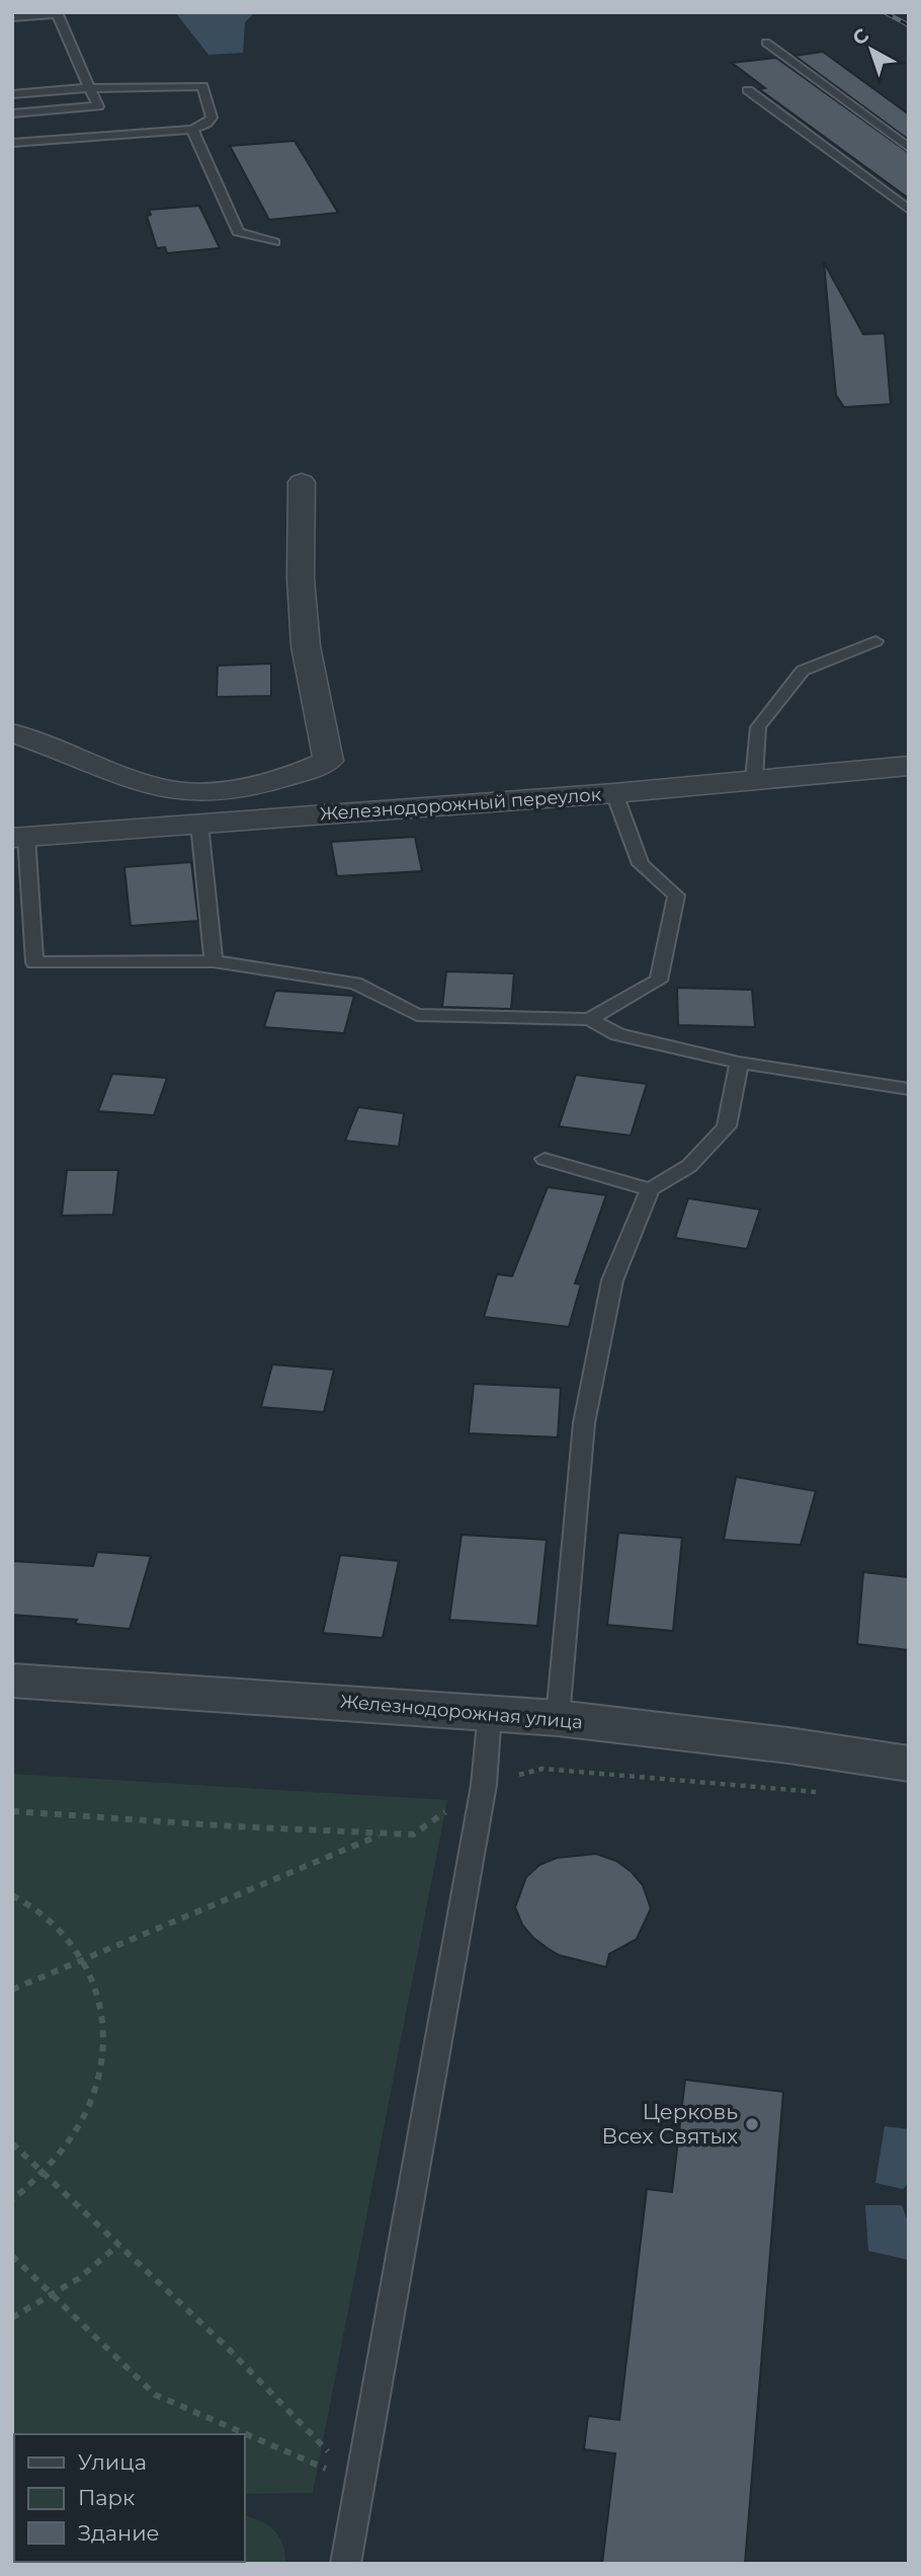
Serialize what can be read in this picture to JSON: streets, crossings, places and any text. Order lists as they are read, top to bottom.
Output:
{
  "streets": {
    "street": ["Железнодорожный переулок", "Железнодорожная улица"]
  },
  "places": ["Церковь Всех Святых"],
  "legend": ["Улица", "Парк", "Здание"],
  "north": "top left"
}
